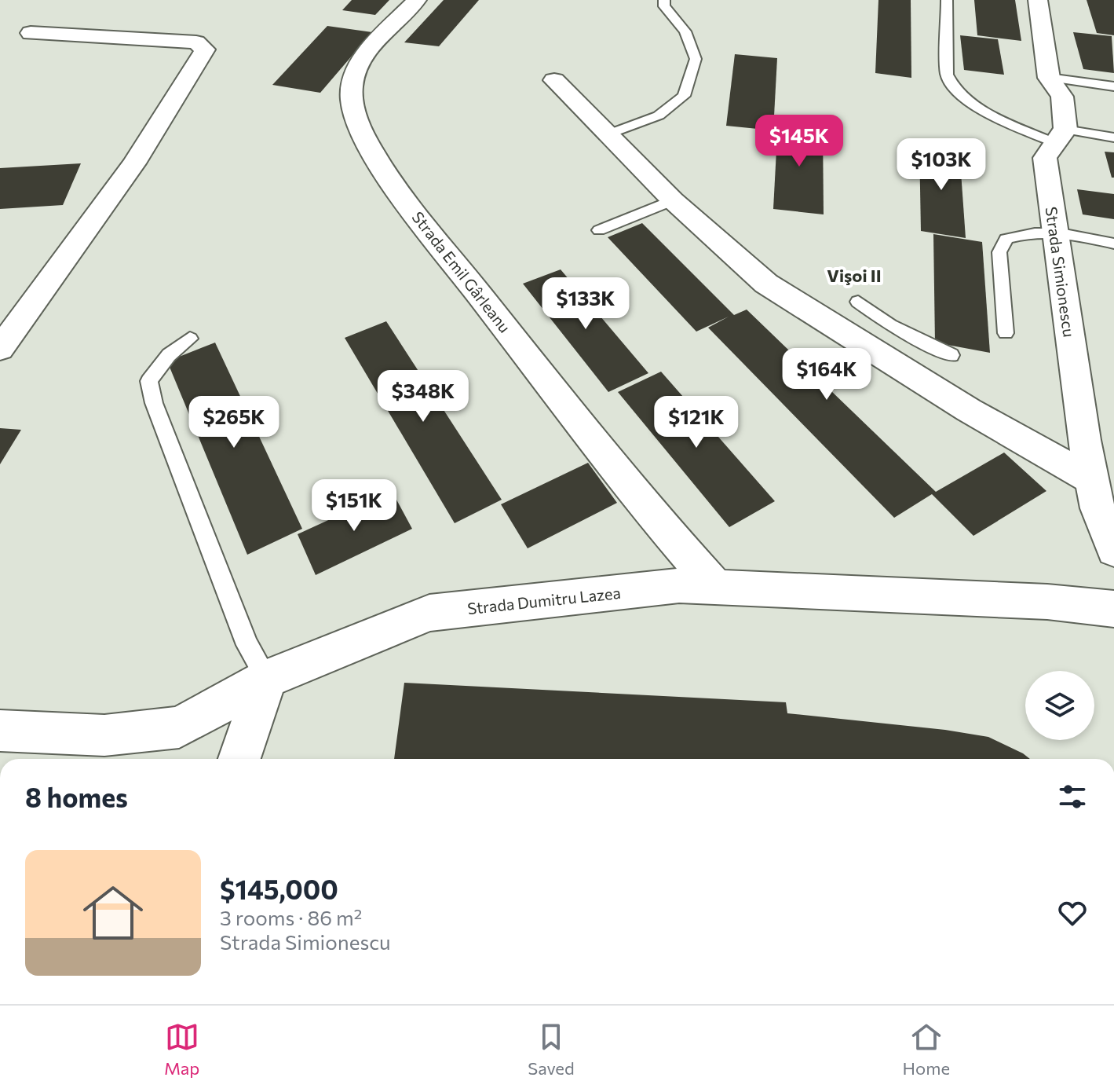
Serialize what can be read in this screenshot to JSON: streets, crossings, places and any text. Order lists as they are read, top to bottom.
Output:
{
  "streets": {
    "street": ["Strada Emil Gârleanu", "Strada Simionescu", "Strada Dumitru Lazea"]
  },
  "crossings": [
    ["Strada Emil Gârleanu", "Strada Dumitru Lazea"]
  ],
  "districts": ["Vişoi II"],
  "page": {
    "price": [
      "$145K",
      "$103K",
      "$133K",
      "$164K",
      "$348K",
      "$265K",
      "$121K",
      "$151K"
    ],
    "heading": "8 homes",
    "list": [
      {
        "name": "$145,000",
        "note": "3 rooms · 86 m² · Strada Simionescu"
      }
    ],
    "tabs": ["Map", "Saved", "Home"]
  }
}
